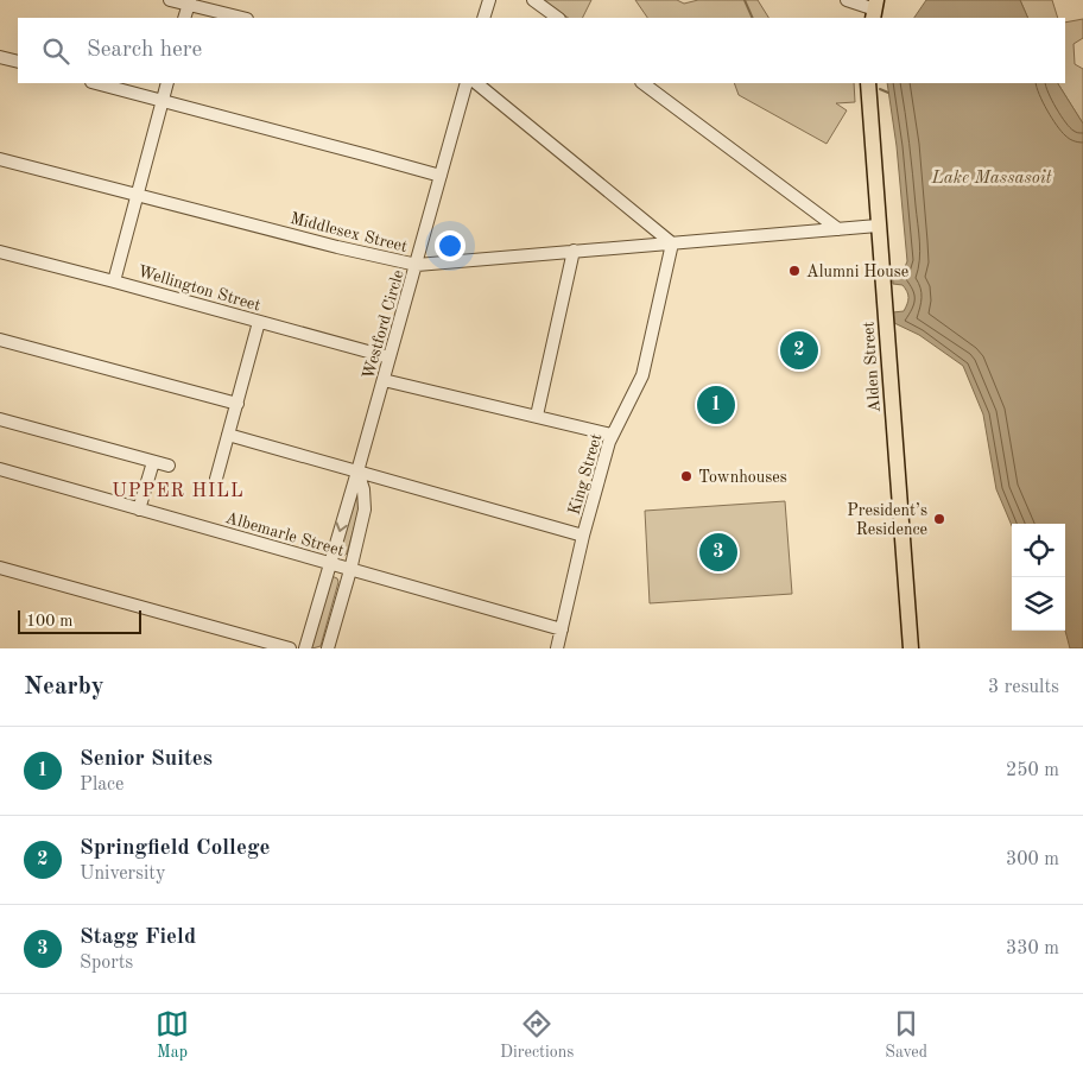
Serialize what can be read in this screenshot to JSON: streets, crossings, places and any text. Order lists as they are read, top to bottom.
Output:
{
  "streets": {
    "main road": ["Alden Street"],
    "street": [
      "Middlesex Street",
      "Wellington Street",
      "Westford Circle",
      "King Street",
      "Albemarle Street"
    ]
  },
  "crossings": [
    ["Middlesex Street", "Westford Circle"],
    ["Middlesex Street", "Alden Street"],
    ["Middlesex Street", "King Street"],
    ["Wellington Street", "Westford Circle"],
    ["Westford Circle", "Albemarle Street"],
    ["King Street", "Albemarle Street"]
  ],
  "districts": ["UPPER HILL"],
  "water": ["Lake Massasoit"],
  "places": ["Alumni House", "Townhouses", "President’s Residence"],
  "scale_bar": "100 m",
  "page": {
    "search": "Search here",
    "pins": ["2", "1", "3"],
    "scale": "100 m",
    "heading": ["Nearby", "3 results"],
    "list": [
      {
        "mark": "1",
        "name": "Senior Suites",
        "note": "Place",
        "value": "250 m"
      },
      {
        "mark": "2",
        "name": "Springfield College",
        "note": "University",
        "value": "300 m"
      },
      {
        "mark": "3",
        "name": "Stagg Field",
        "note": "Sports",
        "value": "330 m"
      }
    ],
    "nav": ["Map", "Directions", "Saved"]
  }
}
